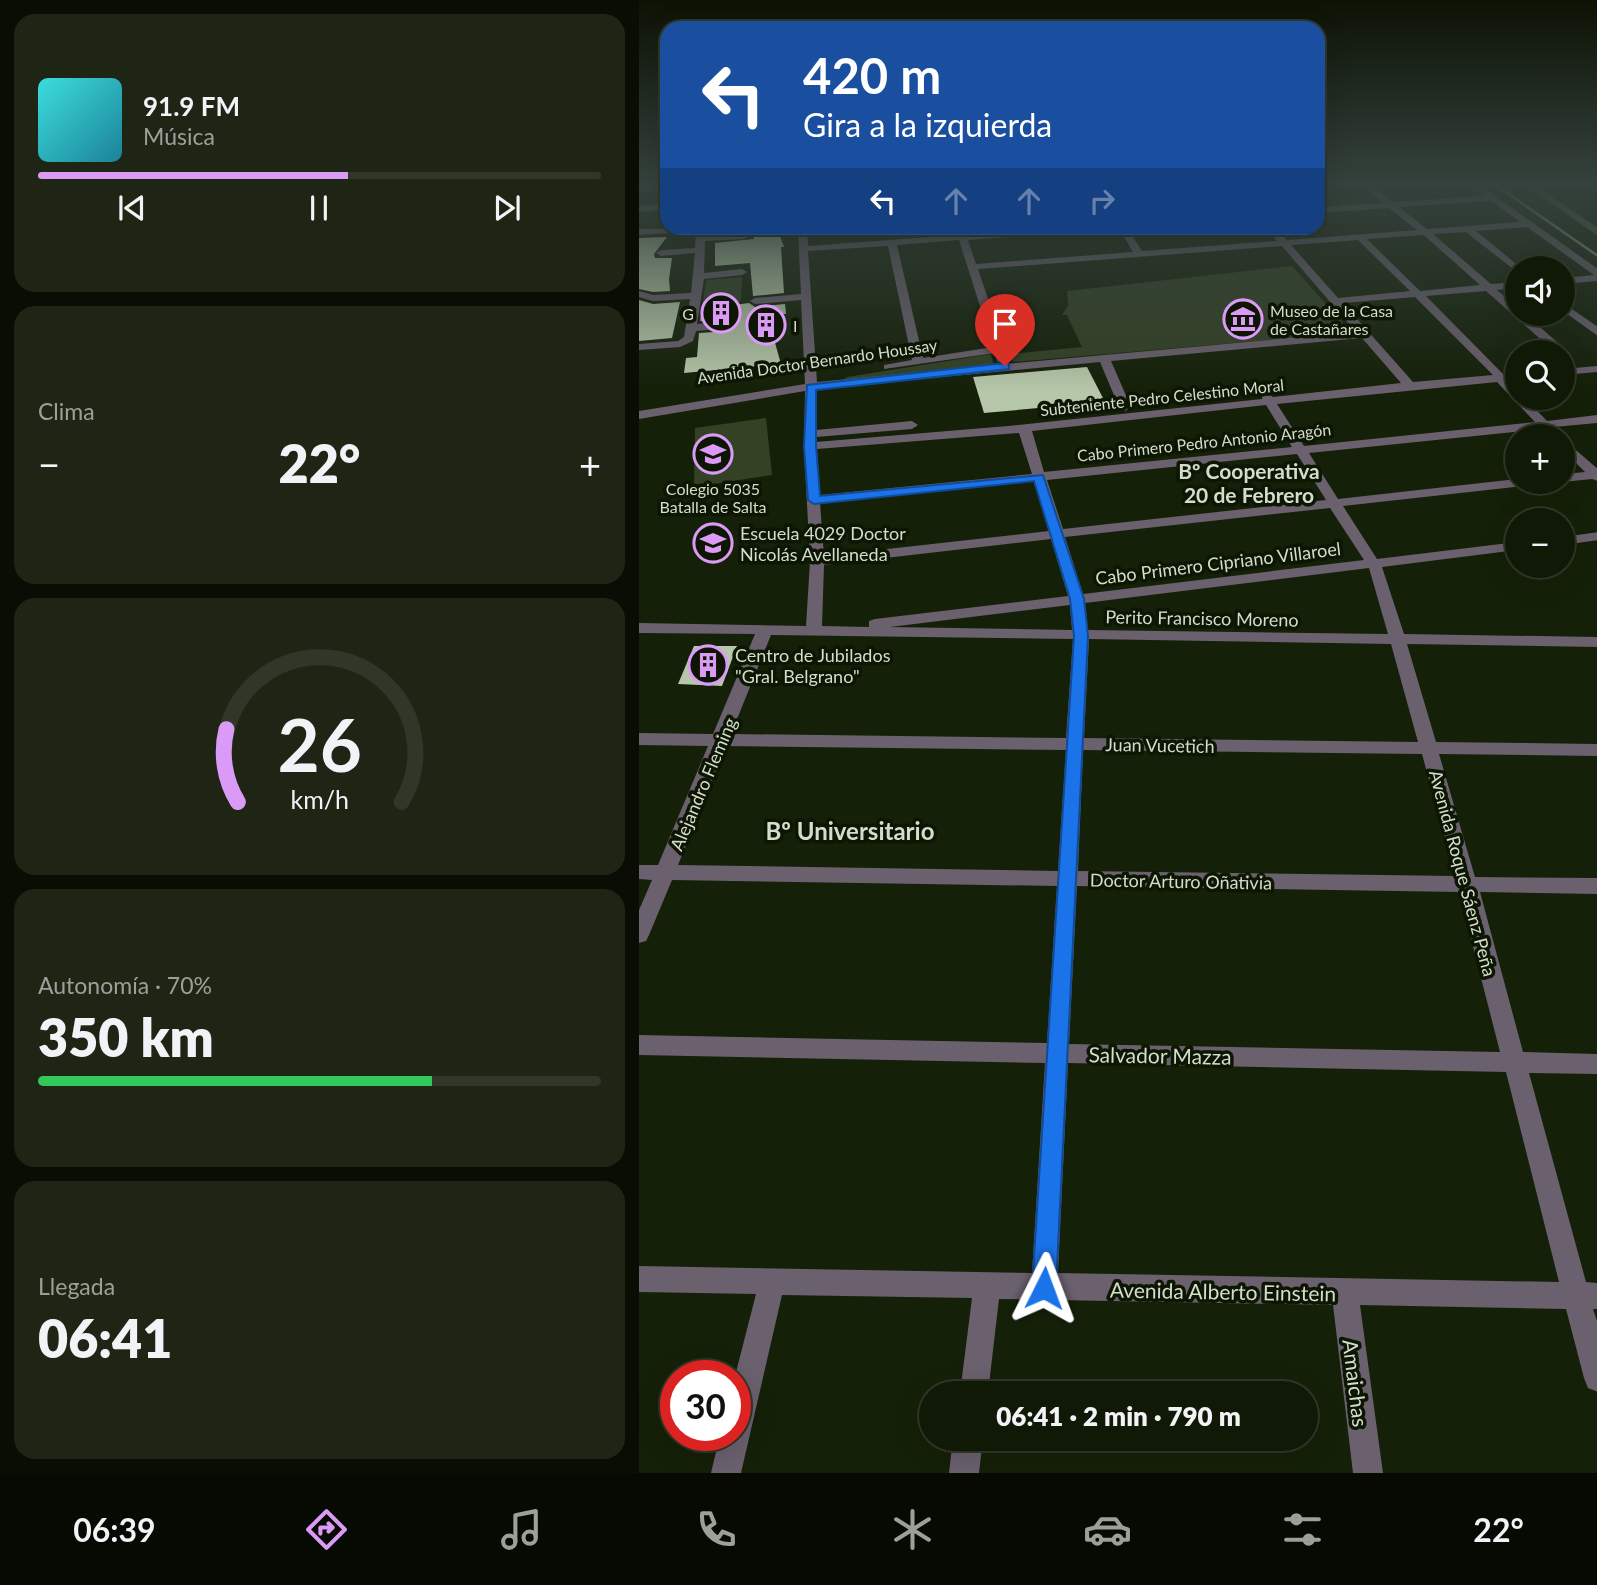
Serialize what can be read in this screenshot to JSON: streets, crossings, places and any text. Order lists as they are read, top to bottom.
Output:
{
  "streets": {
    "street": [
      "Avenida Doctor Bernardo Houssay",
      "Subteniente Pedro Celestino Moral",
      "Cabo Primero Pedro Antonio Aragón",
      "Cabo Primero Cipriano Villaroel",
      "Perito Francisco Moreno",
      "Juan Vucetich",
      "Alejandro Fleming",
      "Avenida Roque Sáenz Peña",
      "Doctor Arturo Oñativia",
      "Salvador Mazza",
      "Avenida Alberto Einstein",
      "Amaichas"
    ]
  },
  "crossings": [
    ["Subteniente Pedro Celestino Moral", "Avenida Roque Sáenz Peña"],
    ["Cabo Primero Pedro Antonio Aragón", "Avenida Roque Sáenz Peña"],
    ["Cabo Primero Cipriano Villaroel", "Perito Francisco Moreno"],
    ["Cabo Primero Cipriano Villaroel", "Avenida Roque Sáenz Peña"],
    ["Perito Francisco Moreno", "Alejandro Fleming"],
    ["Perito Francisco Moreno", "Avenida Roque Sáenz Peña"],
    ["Juan Vucetich", "Alejandro Fleming"],
    ["Juan Vucetich", "Avenida Roque Sáenz Peña"],
    ["Alejandro Fleming", "Doctor Arturo Oñativia"],
    ["Avenida Roque Sáenz Peña", "Doctor Arturo Oñativia"],
    ["Avenida Roque Sáenz Peña", "Salvador Mazza"],
    ["Avenida Roque Sáenz Peña", "Avenida Alberto Einstein"],
    ["Avenida Alberto Einstein", "Amaichas"]
  ],
  "districts": ["Bº Cooperativa 20 de Febrero", "Bº Universitario"],
  "places": {
    "building": ["G", "I", "Centro de Jubilados \"Gral. Belgrano\""],
    "museum": ["Museo de la Casa de Castañares"],
    "school or university": ["Colegio 5035 Batalla de Salta", "Escuela 4029 Doctor Nicolás Avellaneda"]
  },
  "page": {
    "turn": ["420 m", "Gira a la izquierda"],
    "song": ["91.9 FM", "Música"],
    "map_buttons": ["+", "−"],
    "tile": [
      "Clima",
      ["Autonomía · 70%", "350 km"],
      ["Llegada", "06:41"]
    ],
    "heat": ["−", "22°", "+"],
    "limit": "30",
    "trip": "06:41 · 2 min · 790 m",
    "tabs": ["06:39", "22°"],
    "gauge": ["26", "km/h"]
  }
}
